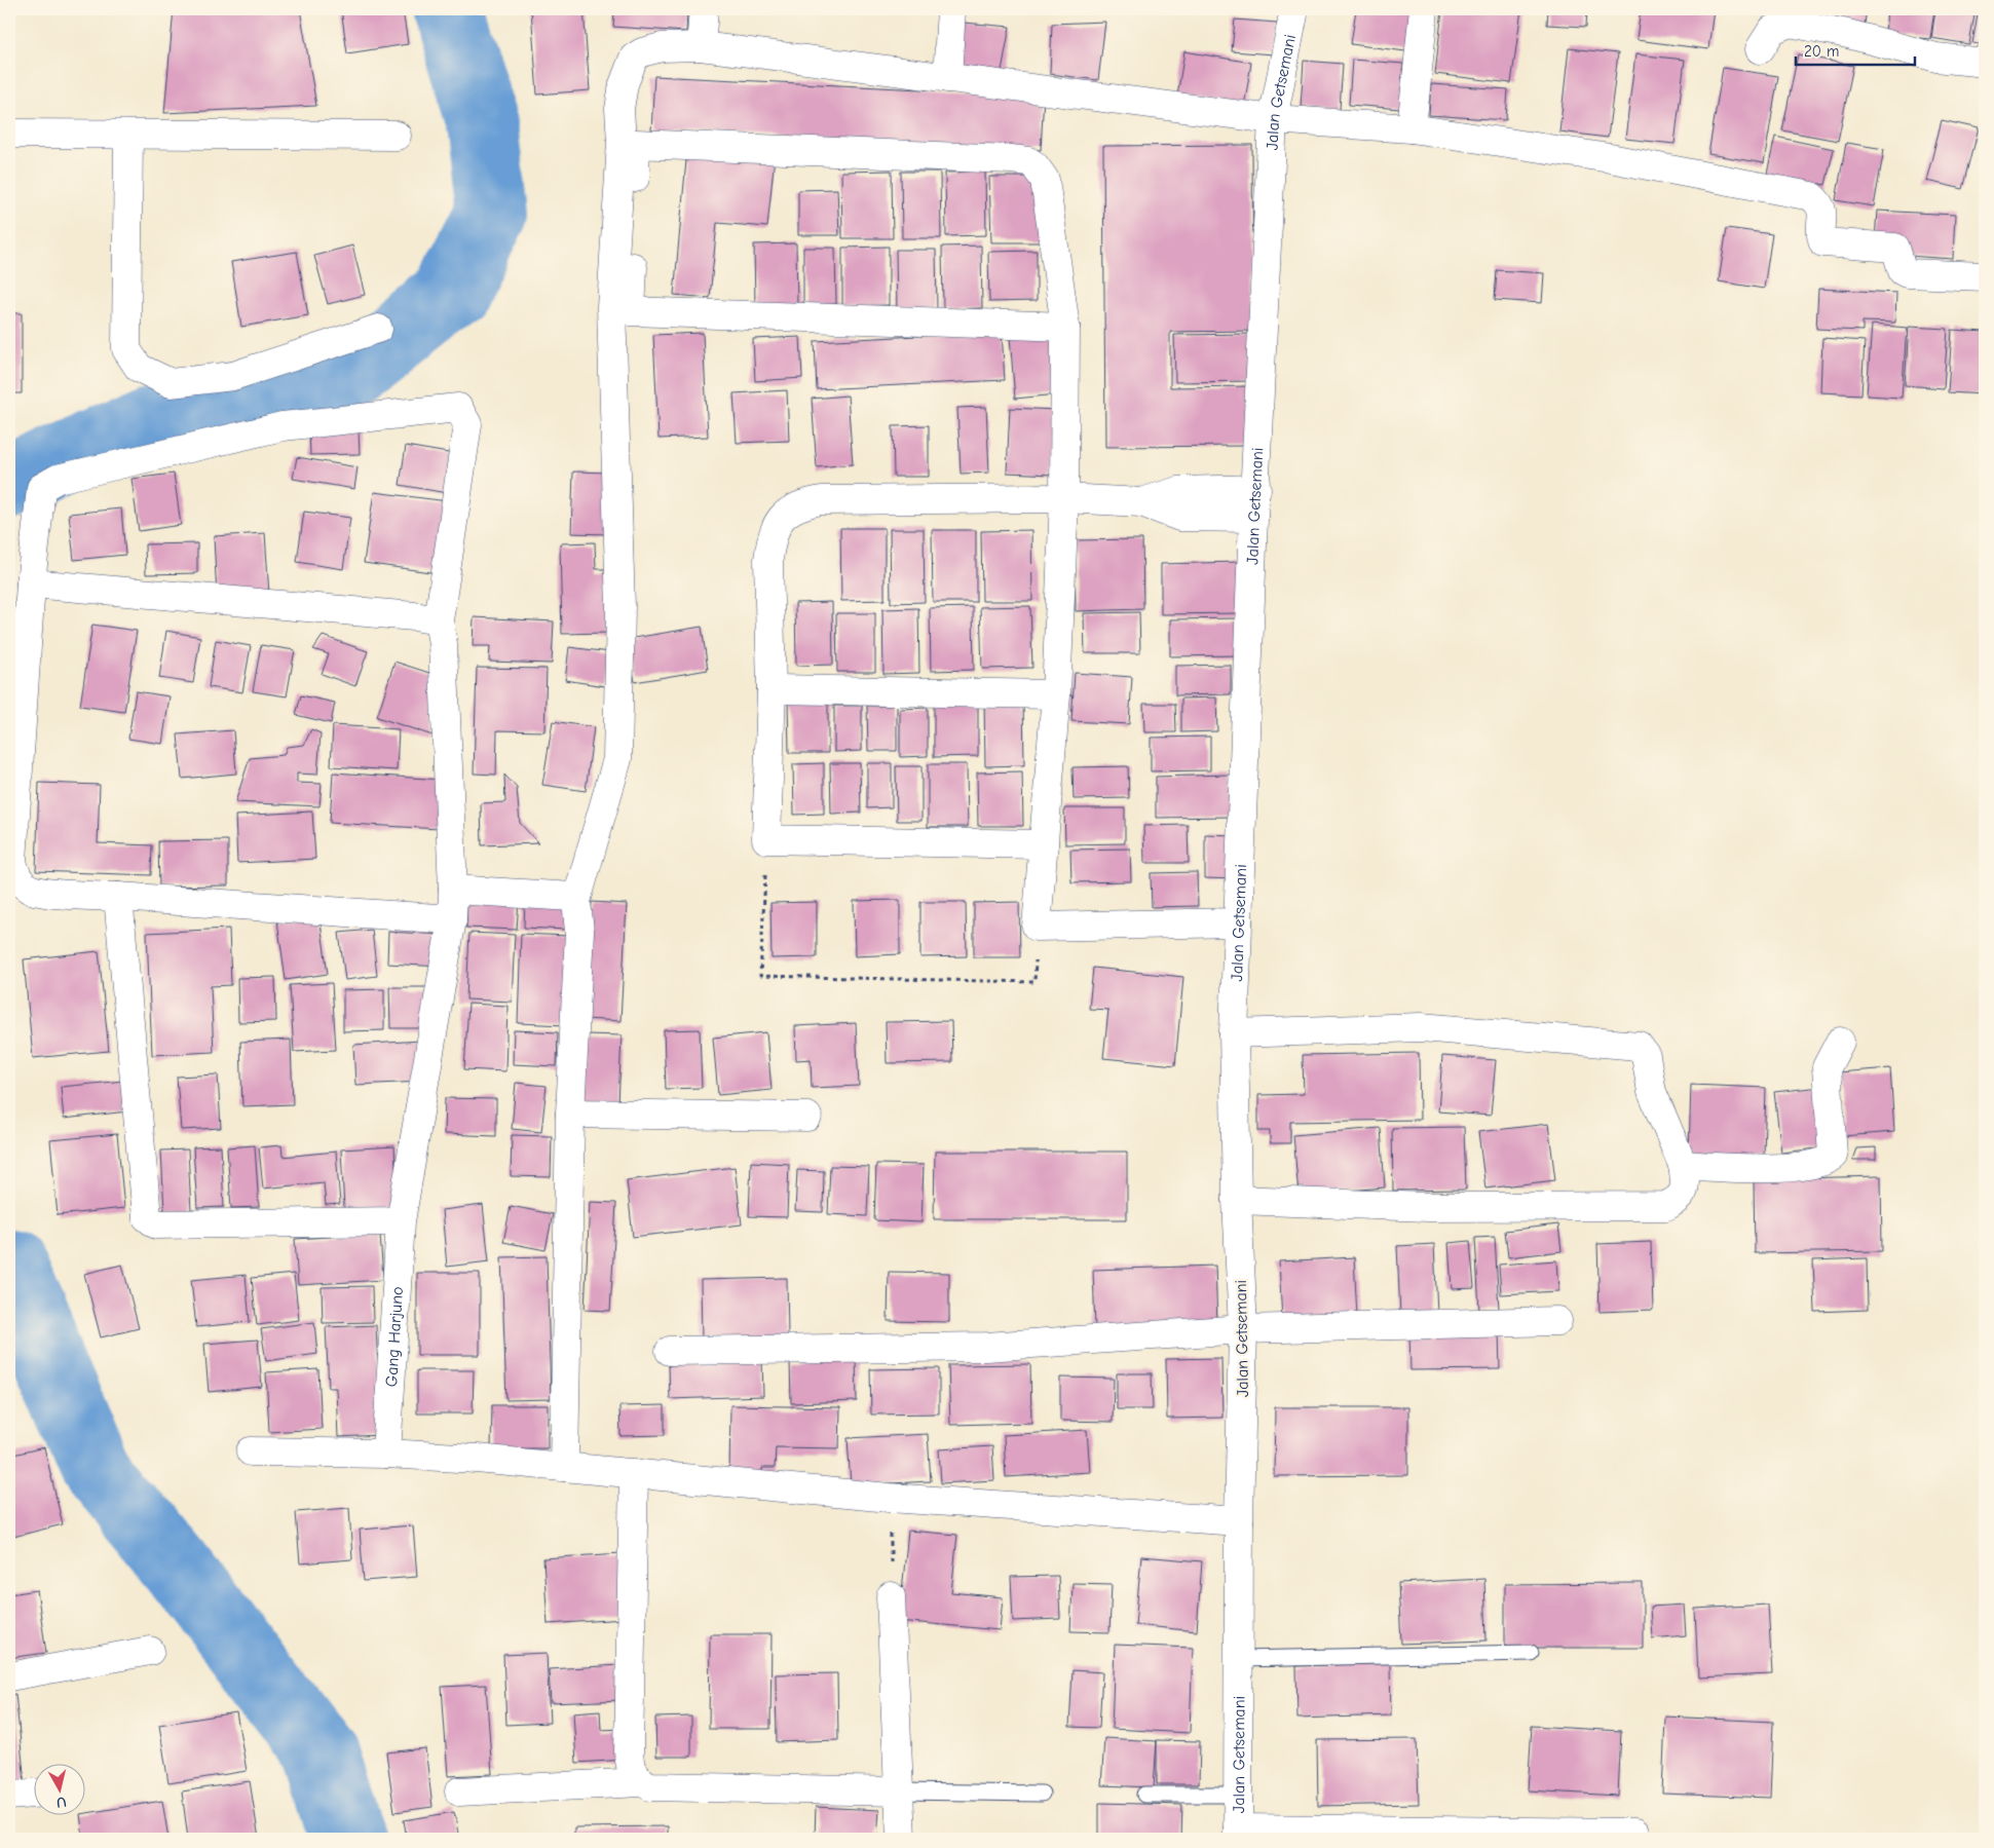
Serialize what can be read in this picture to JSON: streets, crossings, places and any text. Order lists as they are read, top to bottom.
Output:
{
  "streets": {
    "street": ["Jalan Getsemani", "Gang Harjuno"]
  },
  "scale_bar": "20 m",
  "north": "bottom"
}
